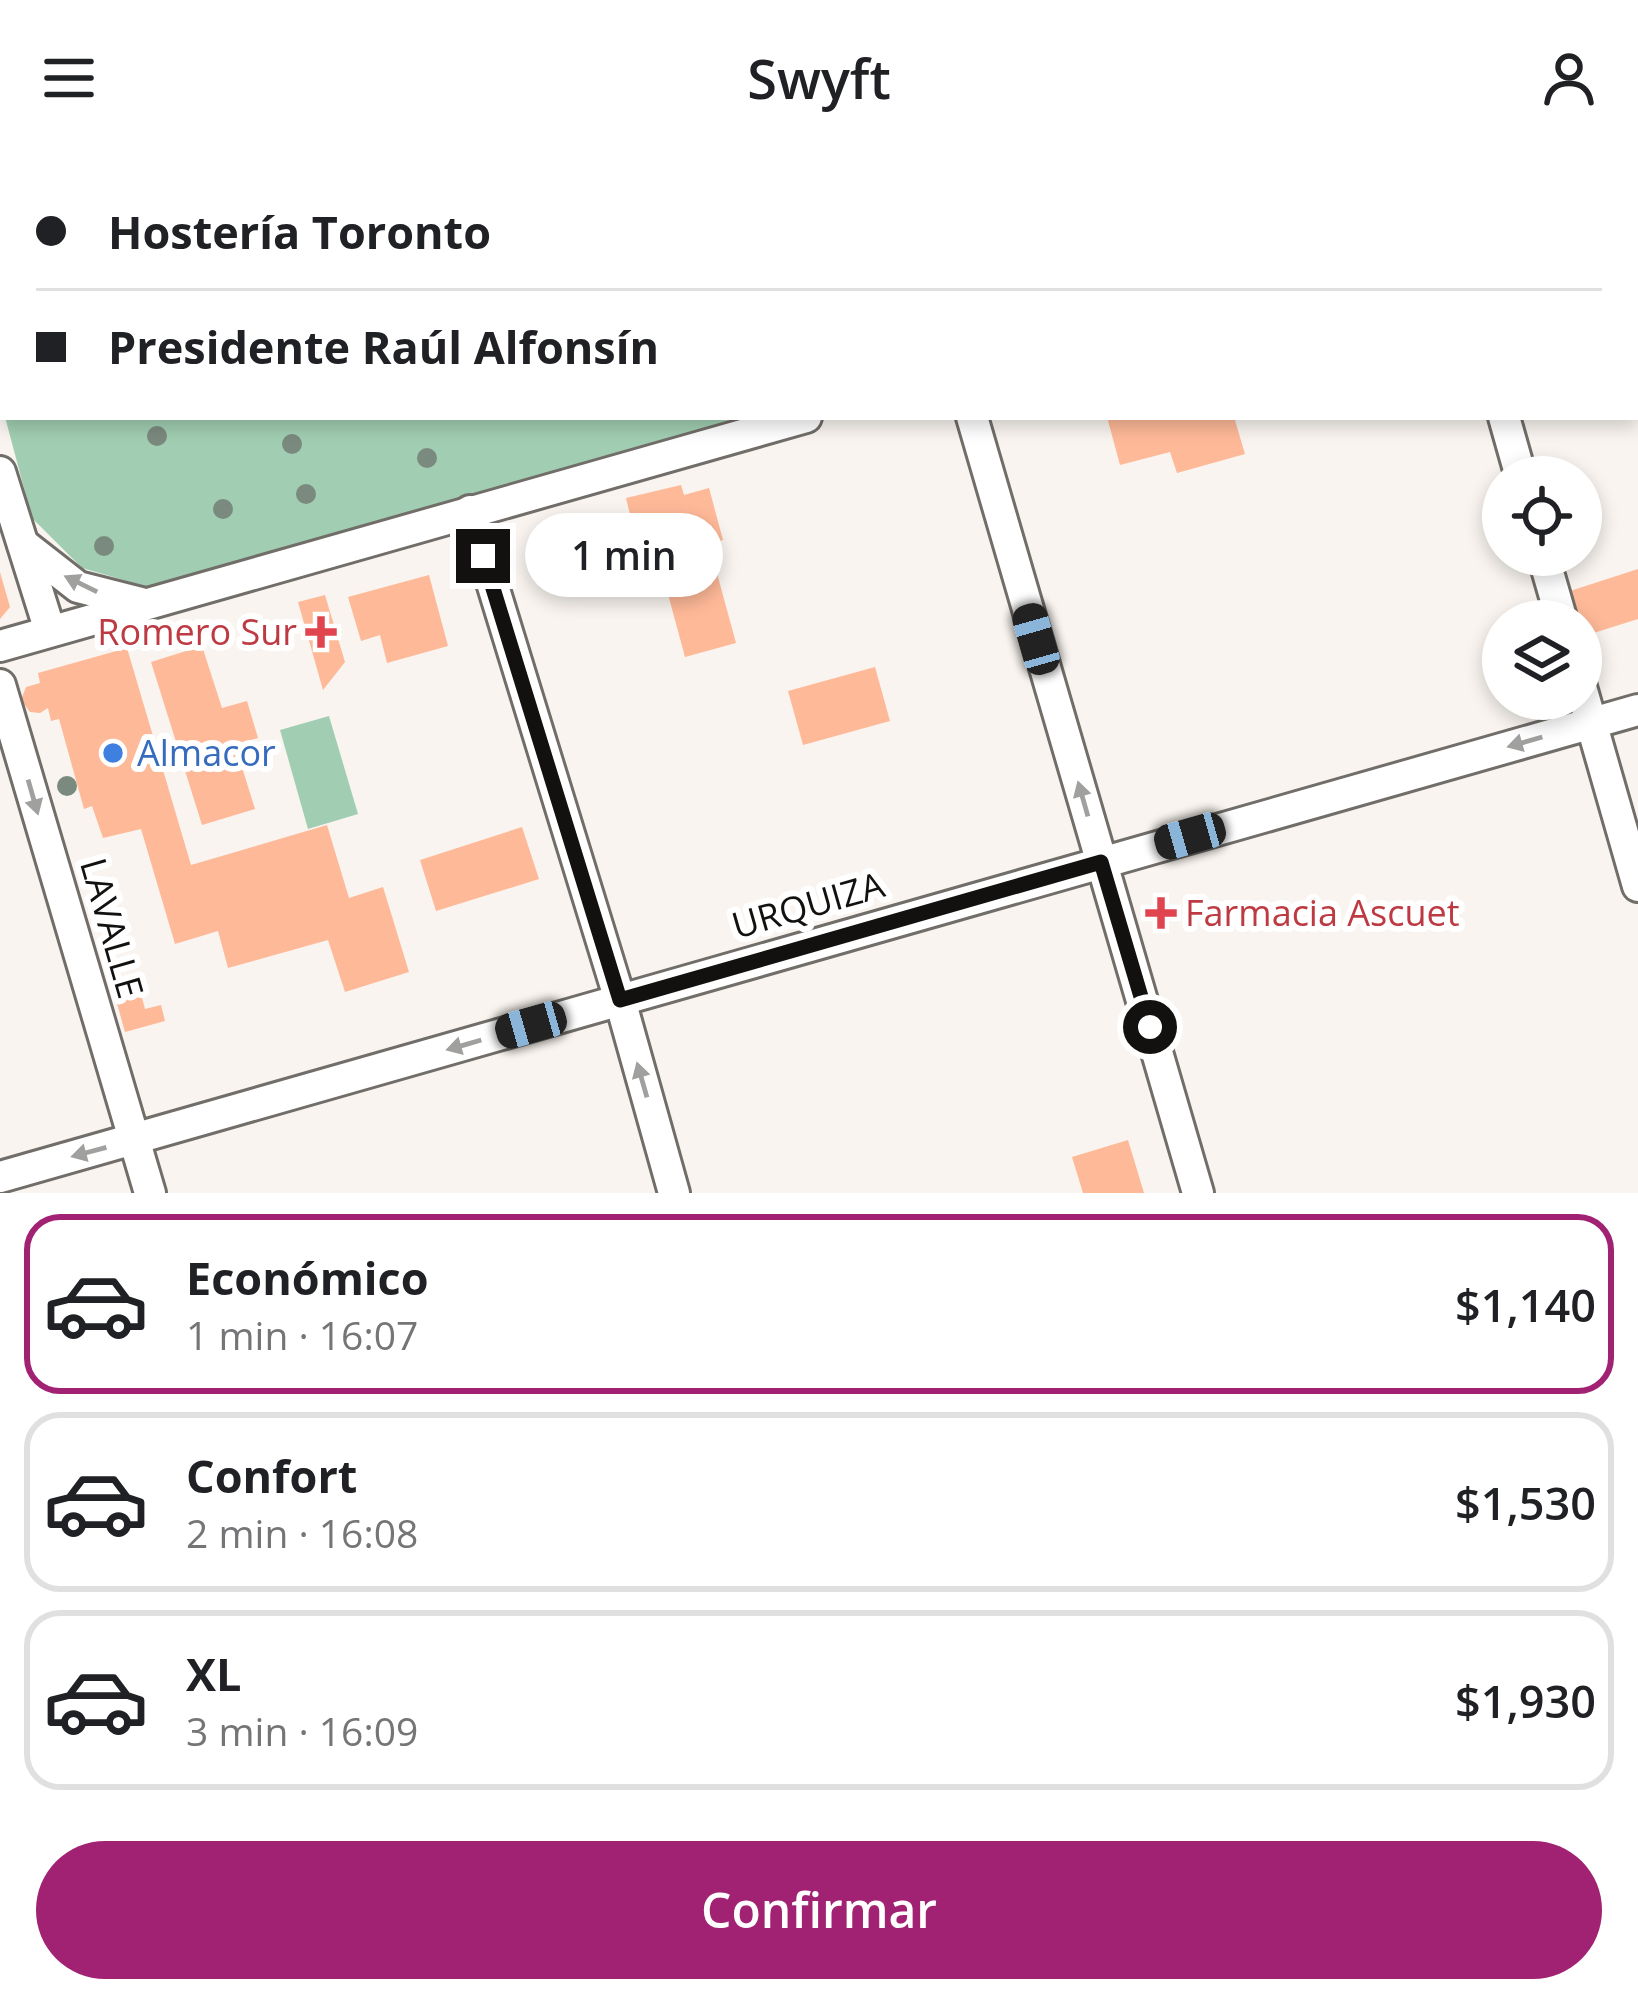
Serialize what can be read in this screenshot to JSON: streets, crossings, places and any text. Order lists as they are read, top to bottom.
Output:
{
  "streets": {
    "street": ["URQUIZA", "LAVALLE"]
  },
  "crossings": [
    ["URQUIZA", "LAVALLE"]
  ],
  "one_way": ["URQUIZA", "LAVALLE"],
  "places": {
    "health": ["Romero Sur", "Farmacia Ascuet"],
    "other": ["Almacor"]
  },
  "page": {
    "header": "Swyft",
    "banner": ["Hostería Toronto", "Presidente Raúl Alfonsín"],
    "bubble": "1 min",
    "list": [
      {
        "name": "Económico",
        "note": "1 min · 16:07",
        "value": "$1,140"
      },
      {
        "name": "Confort",
        "note": "2 min · 16:08",
        "value": "$1,530"
      },
      {
        "name": "XL",
        "note": "3 min · 16:09",
        "value": "$1,930"
      }
    ],
    "buttons": "Confirmar"
  }
}
